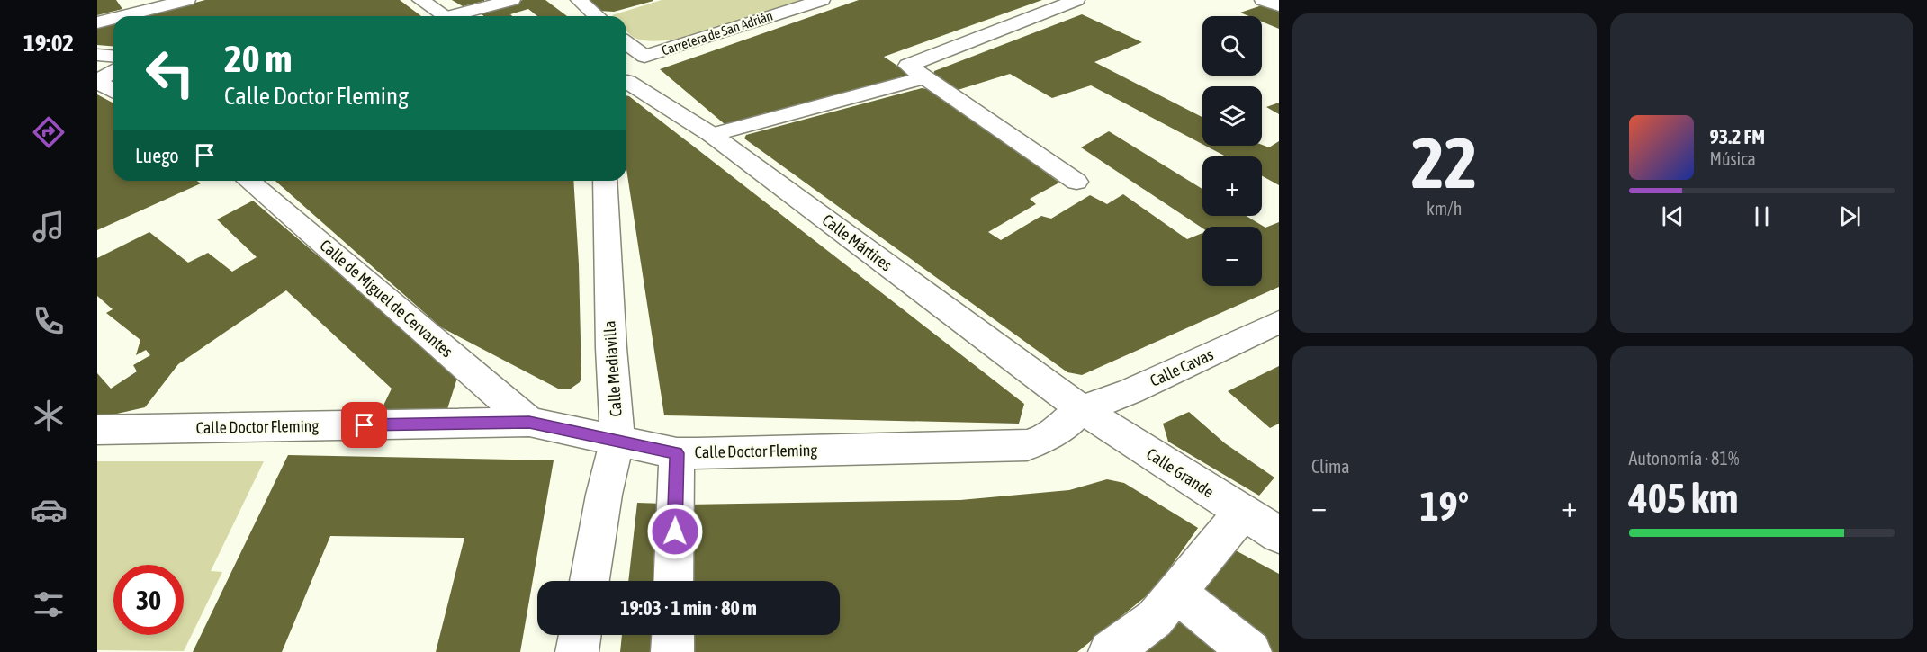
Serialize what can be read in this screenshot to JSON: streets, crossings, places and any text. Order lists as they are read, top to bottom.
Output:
{
  "streets": {
    "street": [
      "Carretera de San Adrián",
      "Calle Mártires",
      "Calle de Miguel de Cervantes",
      "Calle Cavas",
      "Calle Mediavilla",
      "Calle Doctor Fleming",
      "Calle Grande"
    ]
  },
  "crossings": [
    ["Calle Mártires", "Calle Cavas"],
    ["Calle Mártires", "Calle Doctor Fleming"],
    ["Calle Mártires", "Calle Grande"],
    ["Calle de Miguel de Cervantes", "Calle Doctor Fleming"],
    ["Calle Cavas", "Calle Doctor Fleming"],
    ["Calle Cavas", "Calle Grande"],
    ["Calle Mediavilla", "Calle Doctor Fleming"],
    ["Calle Doctor Fleming", "Calle Grande"]
  ],
  "page": {
    "tabs": "19:02",
    "tile": [
      ["22", "km/h"],
      "Clima",
      ["Autonomía · 81%", "405 km"]
    ],
    "map_buttons": ["+", "−"],
    "turn": ["20 m", "Calle Doctor Fleming"],
    "song": ["93.2 FM", "Música"],
    "then": "Luego",
    "heat": ["−", "19°", "+"],
    "limit": "30",
    "trip": "19:03 · 1 min · 80 m"
  }
}
